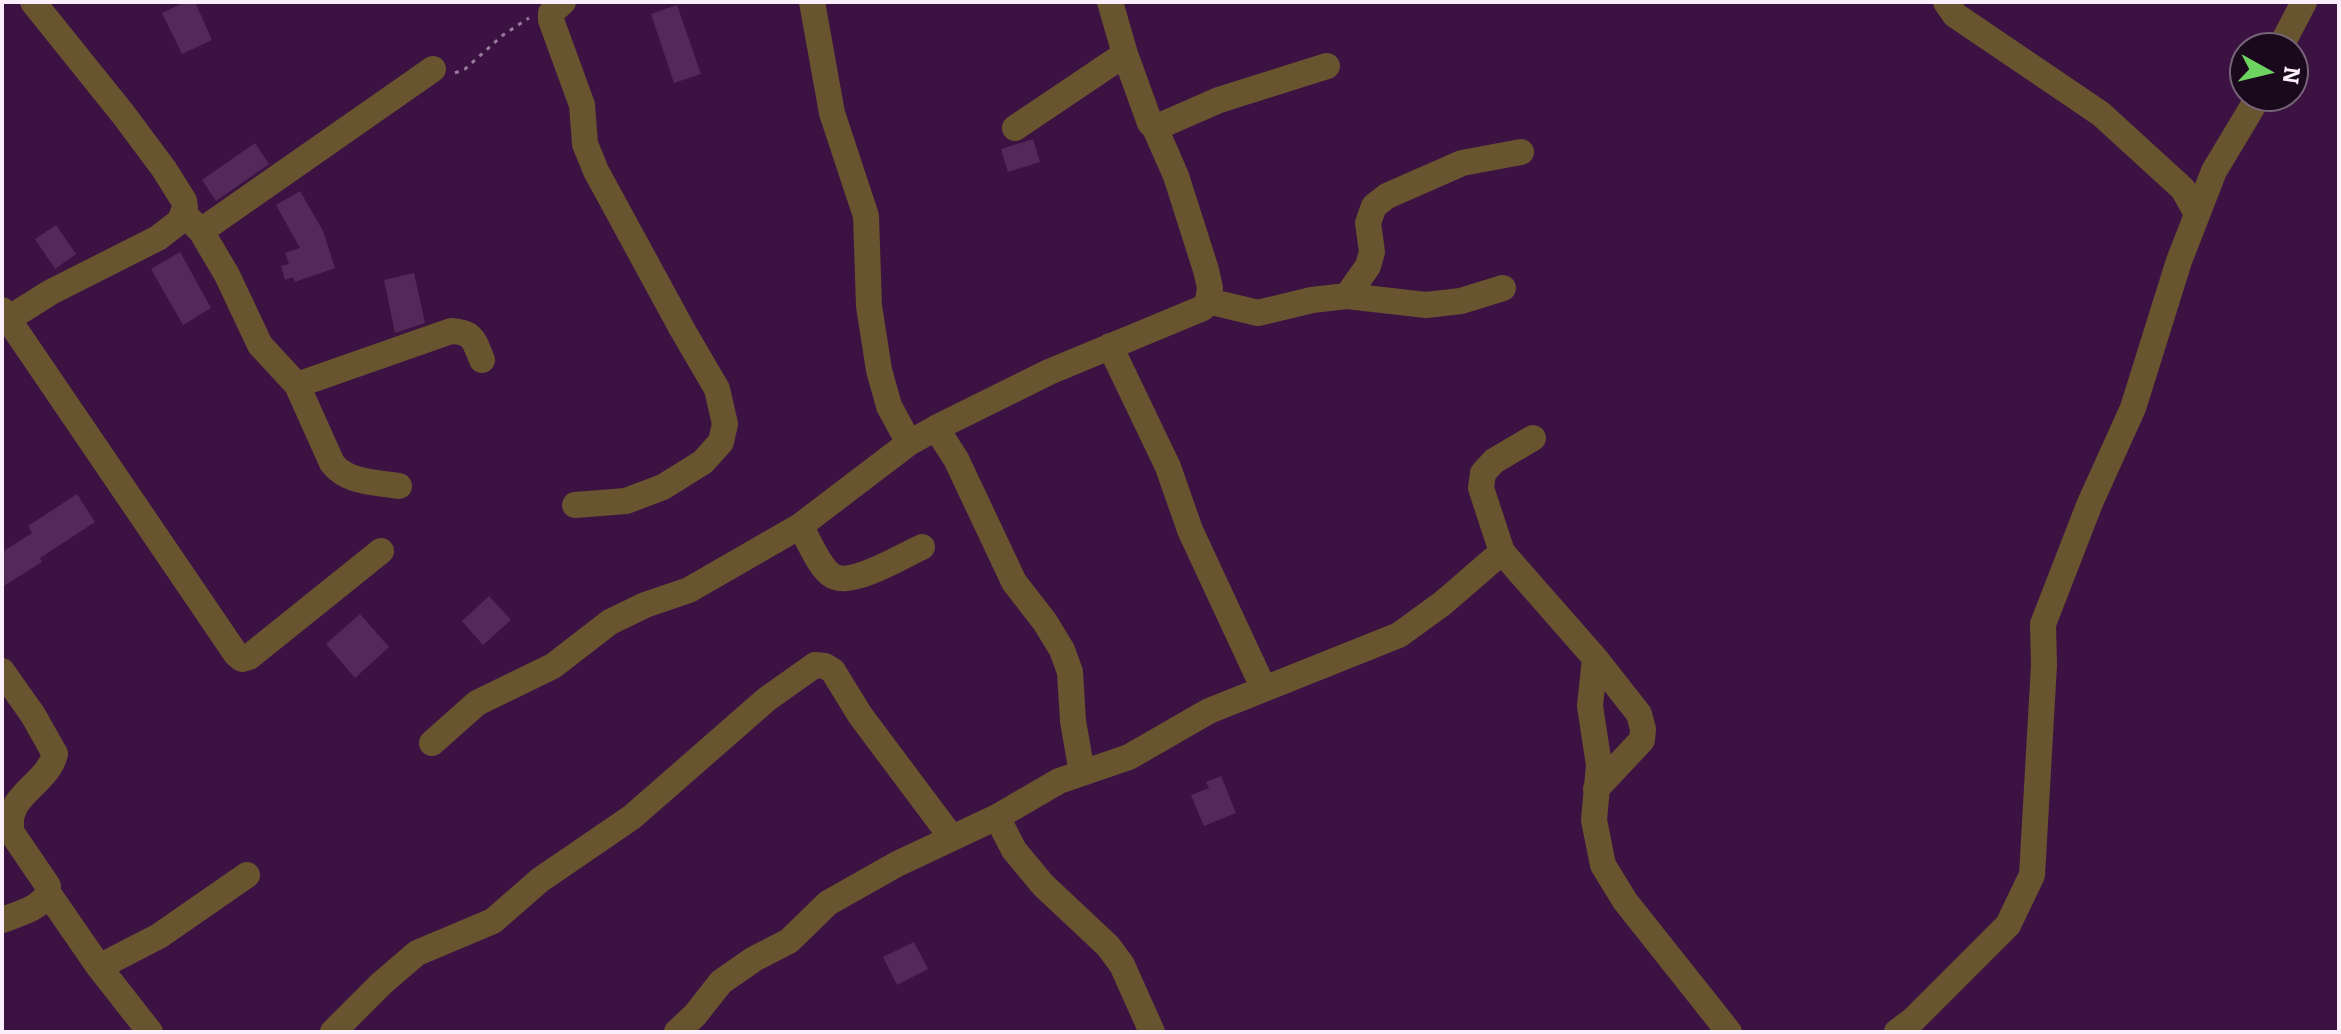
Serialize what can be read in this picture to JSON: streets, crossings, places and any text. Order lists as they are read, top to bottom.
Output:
{
  "north": "right"
}
